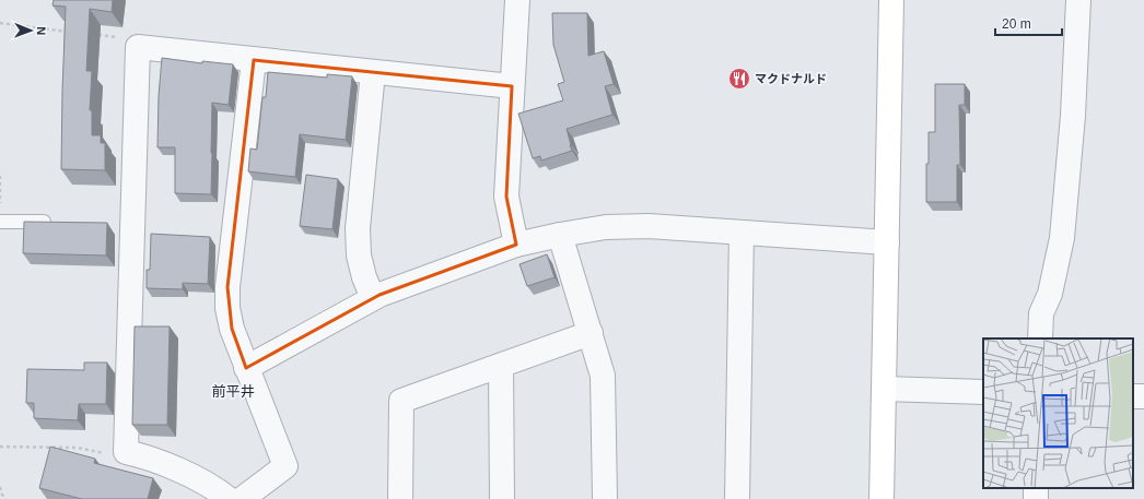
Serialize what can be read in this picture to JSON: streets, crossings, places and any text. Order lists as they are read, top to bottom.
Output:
{
  "districts": ["前平井"],
  "places": {
    "restaurant": ["マクドナルド"]
  },
  "scale_bar": "20 m",
  "north": "right"
}
